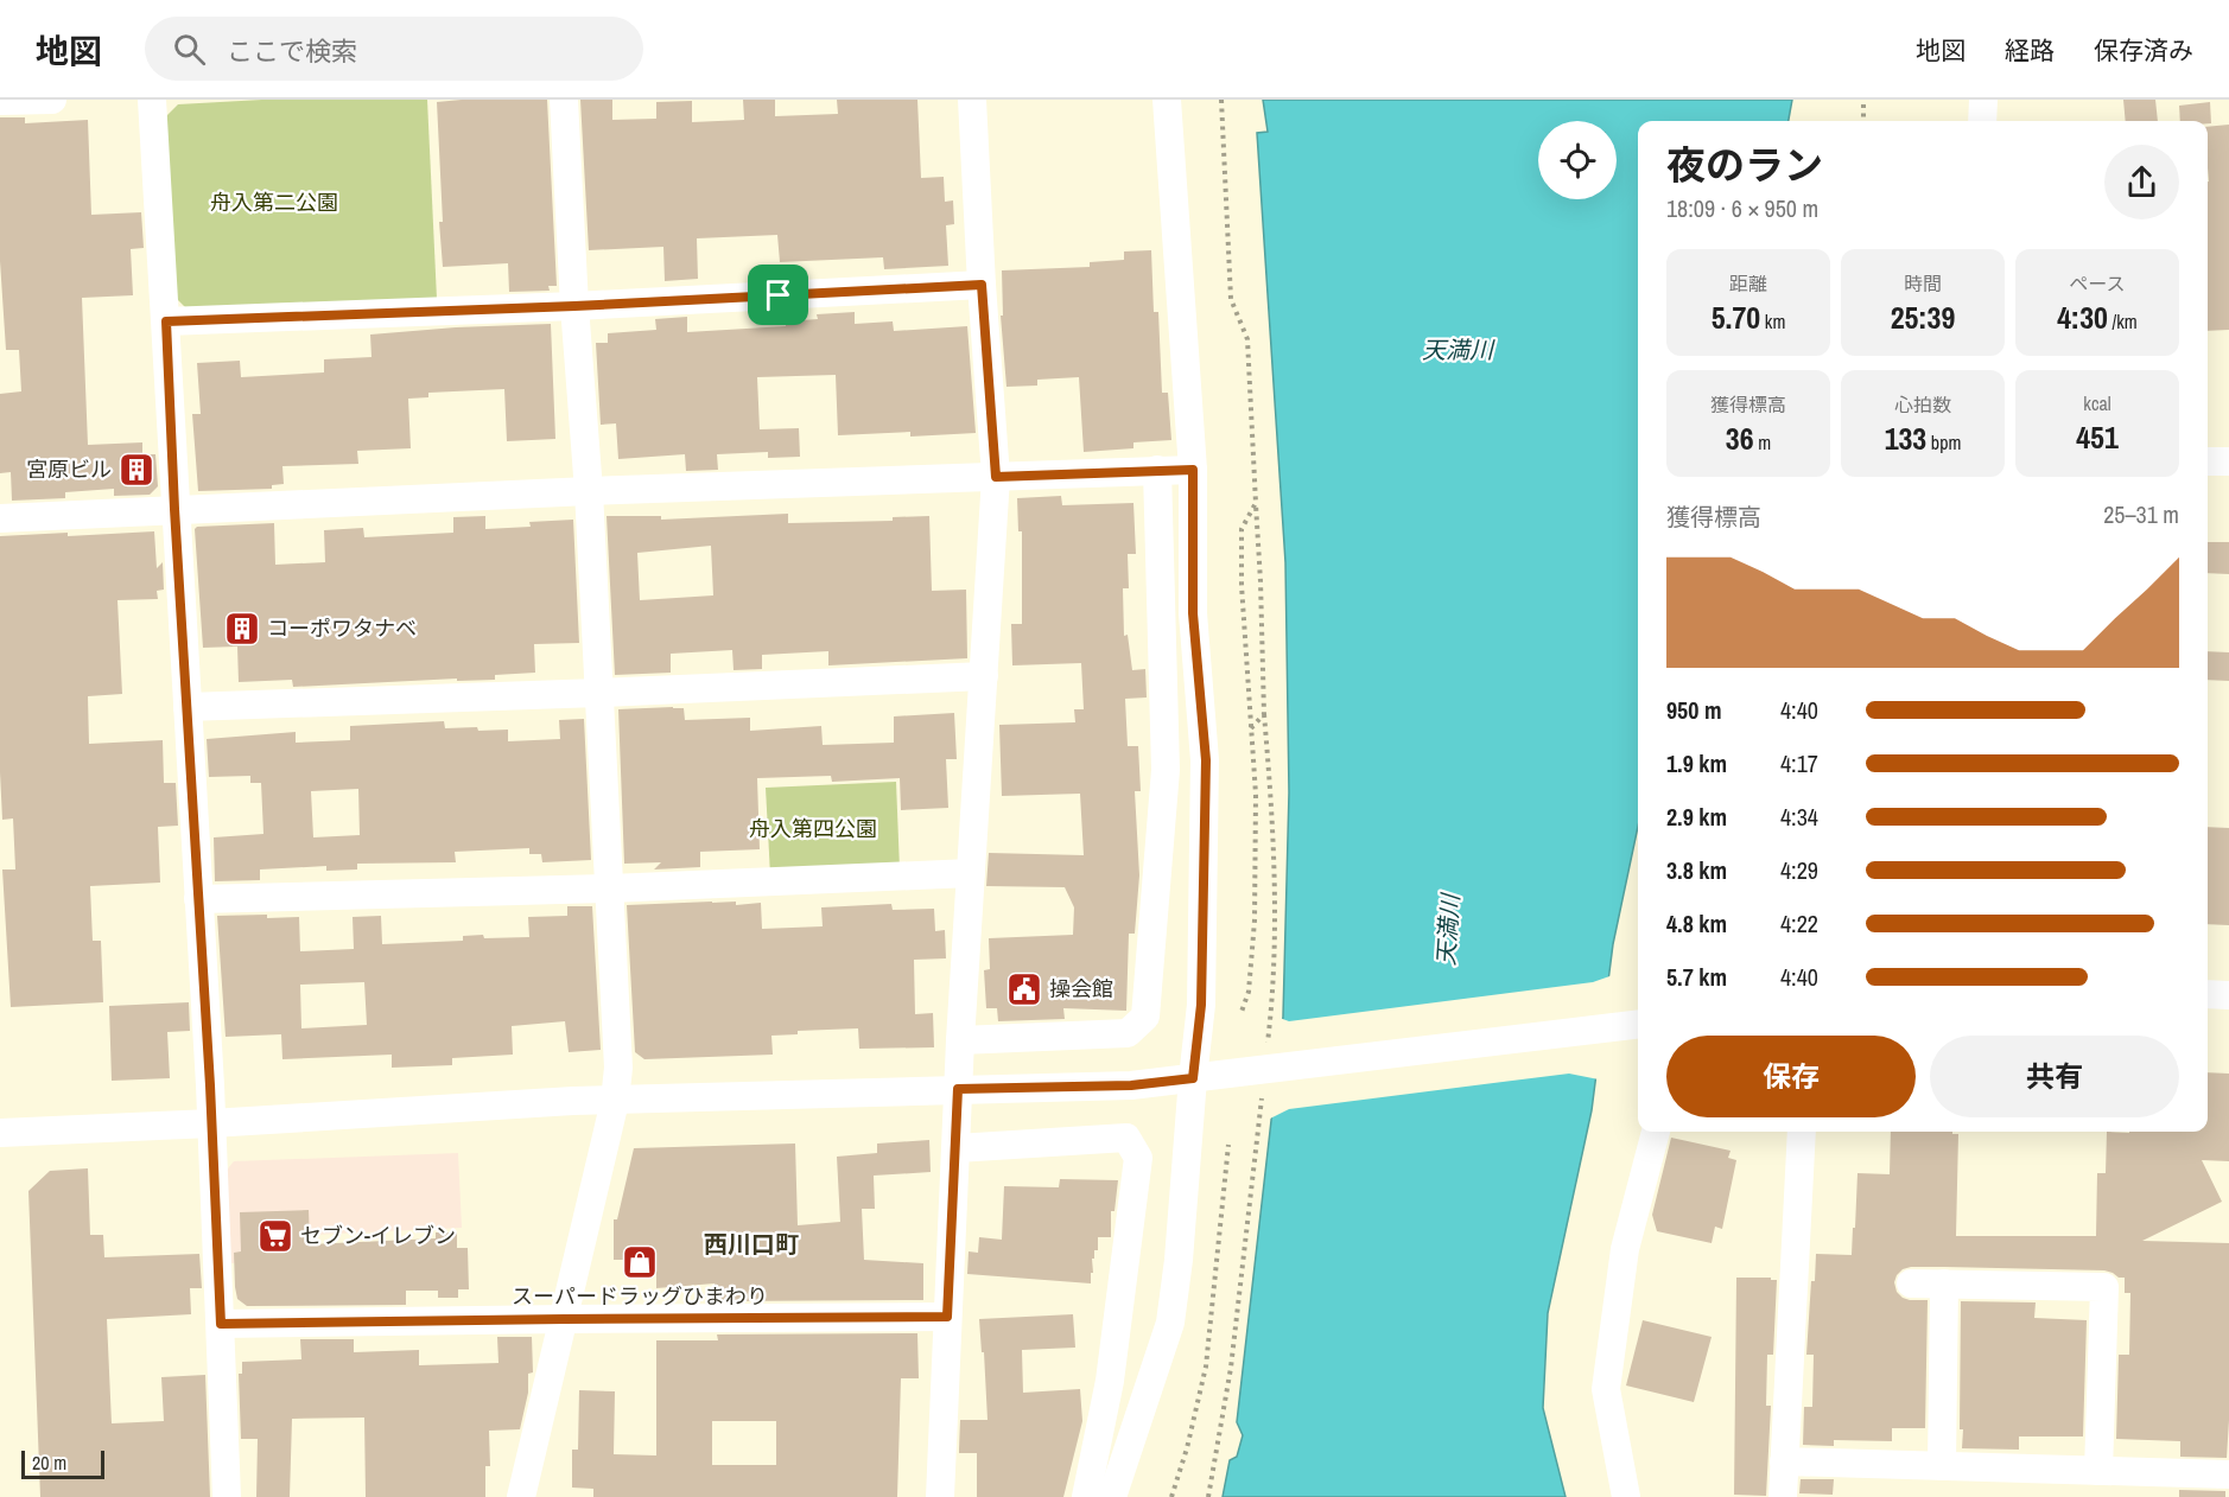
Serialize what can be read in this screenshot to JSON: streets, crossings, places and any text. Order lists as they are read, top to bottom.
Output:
{
  "districts": ["西川口町"],
  "water": ["天満川"],
  "parks": ["舟入第二公園", "舟入第四公園"],
  "places": {
    "building": ["宮原ビル", "コーポワタナベ"],
    "public building": ["操会館"],
    "supermarket": ["セブン-イレブン"],
    "shop": ["スーパードラッグひまわり"]
  },
  "scale_bar": "20 m",
  "page": {
    "header": "地図",
    "search": "ここで検索",
    "nav": ["地図", "経路", "保存済み"],
    "heading": ["夜のラン", "18:09 · 6 × 950 m"],
    "stats": [
      ["距離", "5.70 km"],
      ["時間", "25:39"],
      ["ペース", "4:30 /km"],
      ["獲得標高", "36 m"],
      ["心拍数", "133 bpm"],
      ["kcal", "451"]
    ],
    "chart": ["獲得標高", "25–31 m"],
    "list": [
      {
        "name": "950 m",
        "note": "4:40"
      },
      {
        "name": "1.9 km",
        "note": "4:17"
      },
      {
        "name": "2.9 km",
        "note": "4:34"
      },
      {
        "name": "3.8 km",
        "note": "4:29"
      },
      {
        "name": "4.8 km",
        "note": "4:22"
      },
      {
        "name": "5.7 km",
        "note": "4:40"
      }
    ],
    "buttons": ["保存", "共有"],
    "scale": "20 m"
  }
}
